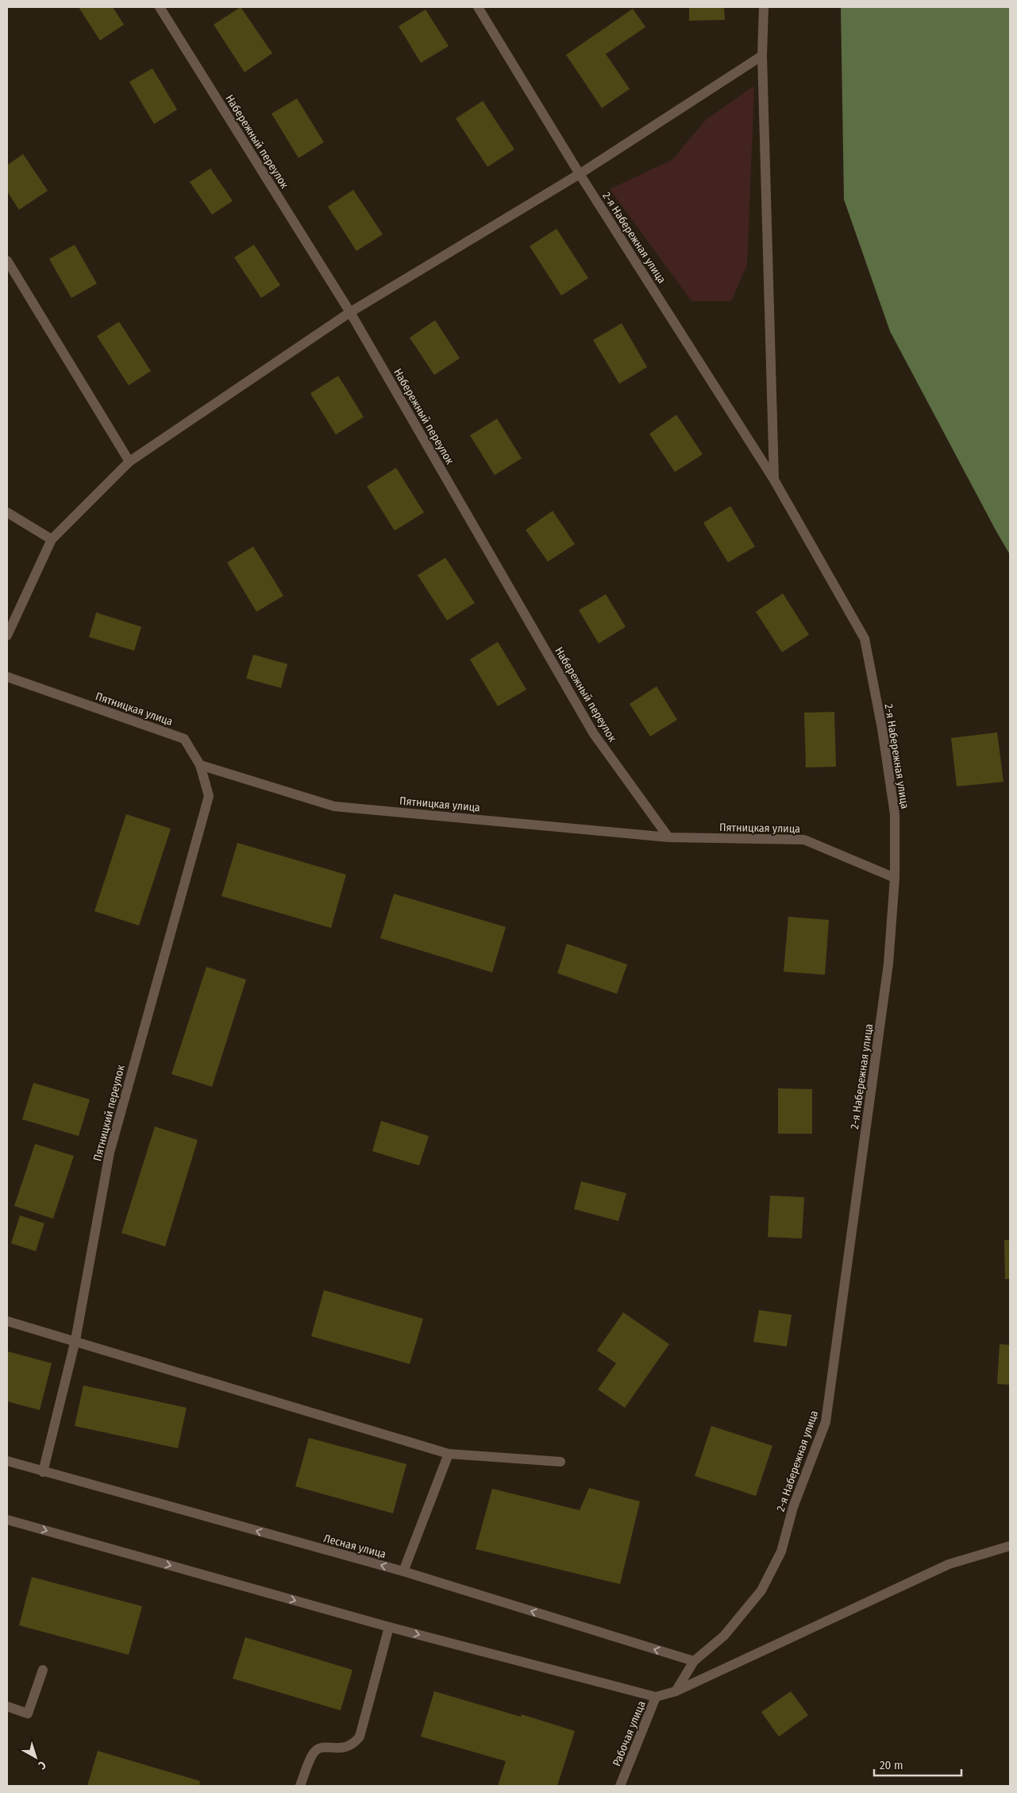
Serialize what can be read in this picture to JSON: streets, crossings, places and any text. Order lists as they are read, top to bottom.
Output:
{
  "streets": {
    "street": [
      "Набережный переулок",
      "2-я Набережная улица",
      "Пятницкая улица",
      "Пятницкий переулок",
      "Лесная улица",
      "Рабочая улица"
    ]
  },
  "crossings": [
    ["Набережный переулок", "Пятницкая улица"],
    ["2-я Набережная улица", "Пятницкая улица"],
    ["2-я Набережная улица", "Лесная улица"],
    ["Пятницкая улица", "Пятницкий переулок"],
    ["Пятницкий переулок", "Лесная улица"]
  ],
  "scale_bar": "20 m",
  "north": "bottom right"
}
